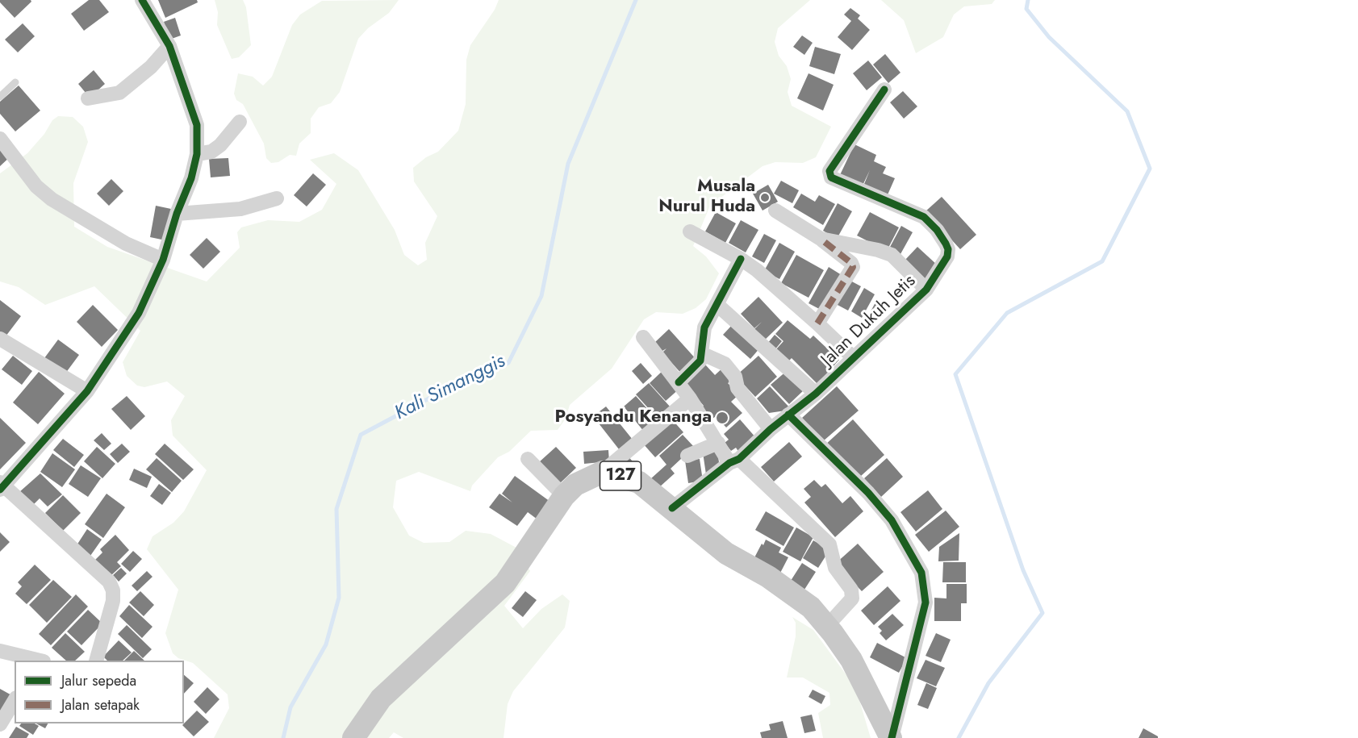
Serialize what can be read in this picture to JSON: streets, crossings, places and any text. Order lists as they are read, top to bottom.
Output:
{
  "streets": {
    "main road": ["127"],
    "street": ["Jalan Dukuh Jetis"]
  },
  "crossings": [
    ["Jalan Dukuh Jetis", "127"]
  ],
  "water": ["Kali Simanggis"],
  "places": ["Musala Nurul Huda", "Posyandu Kenanga"],
  "legend": ["Jalur sepeda", "Jalan setapak"]
}
